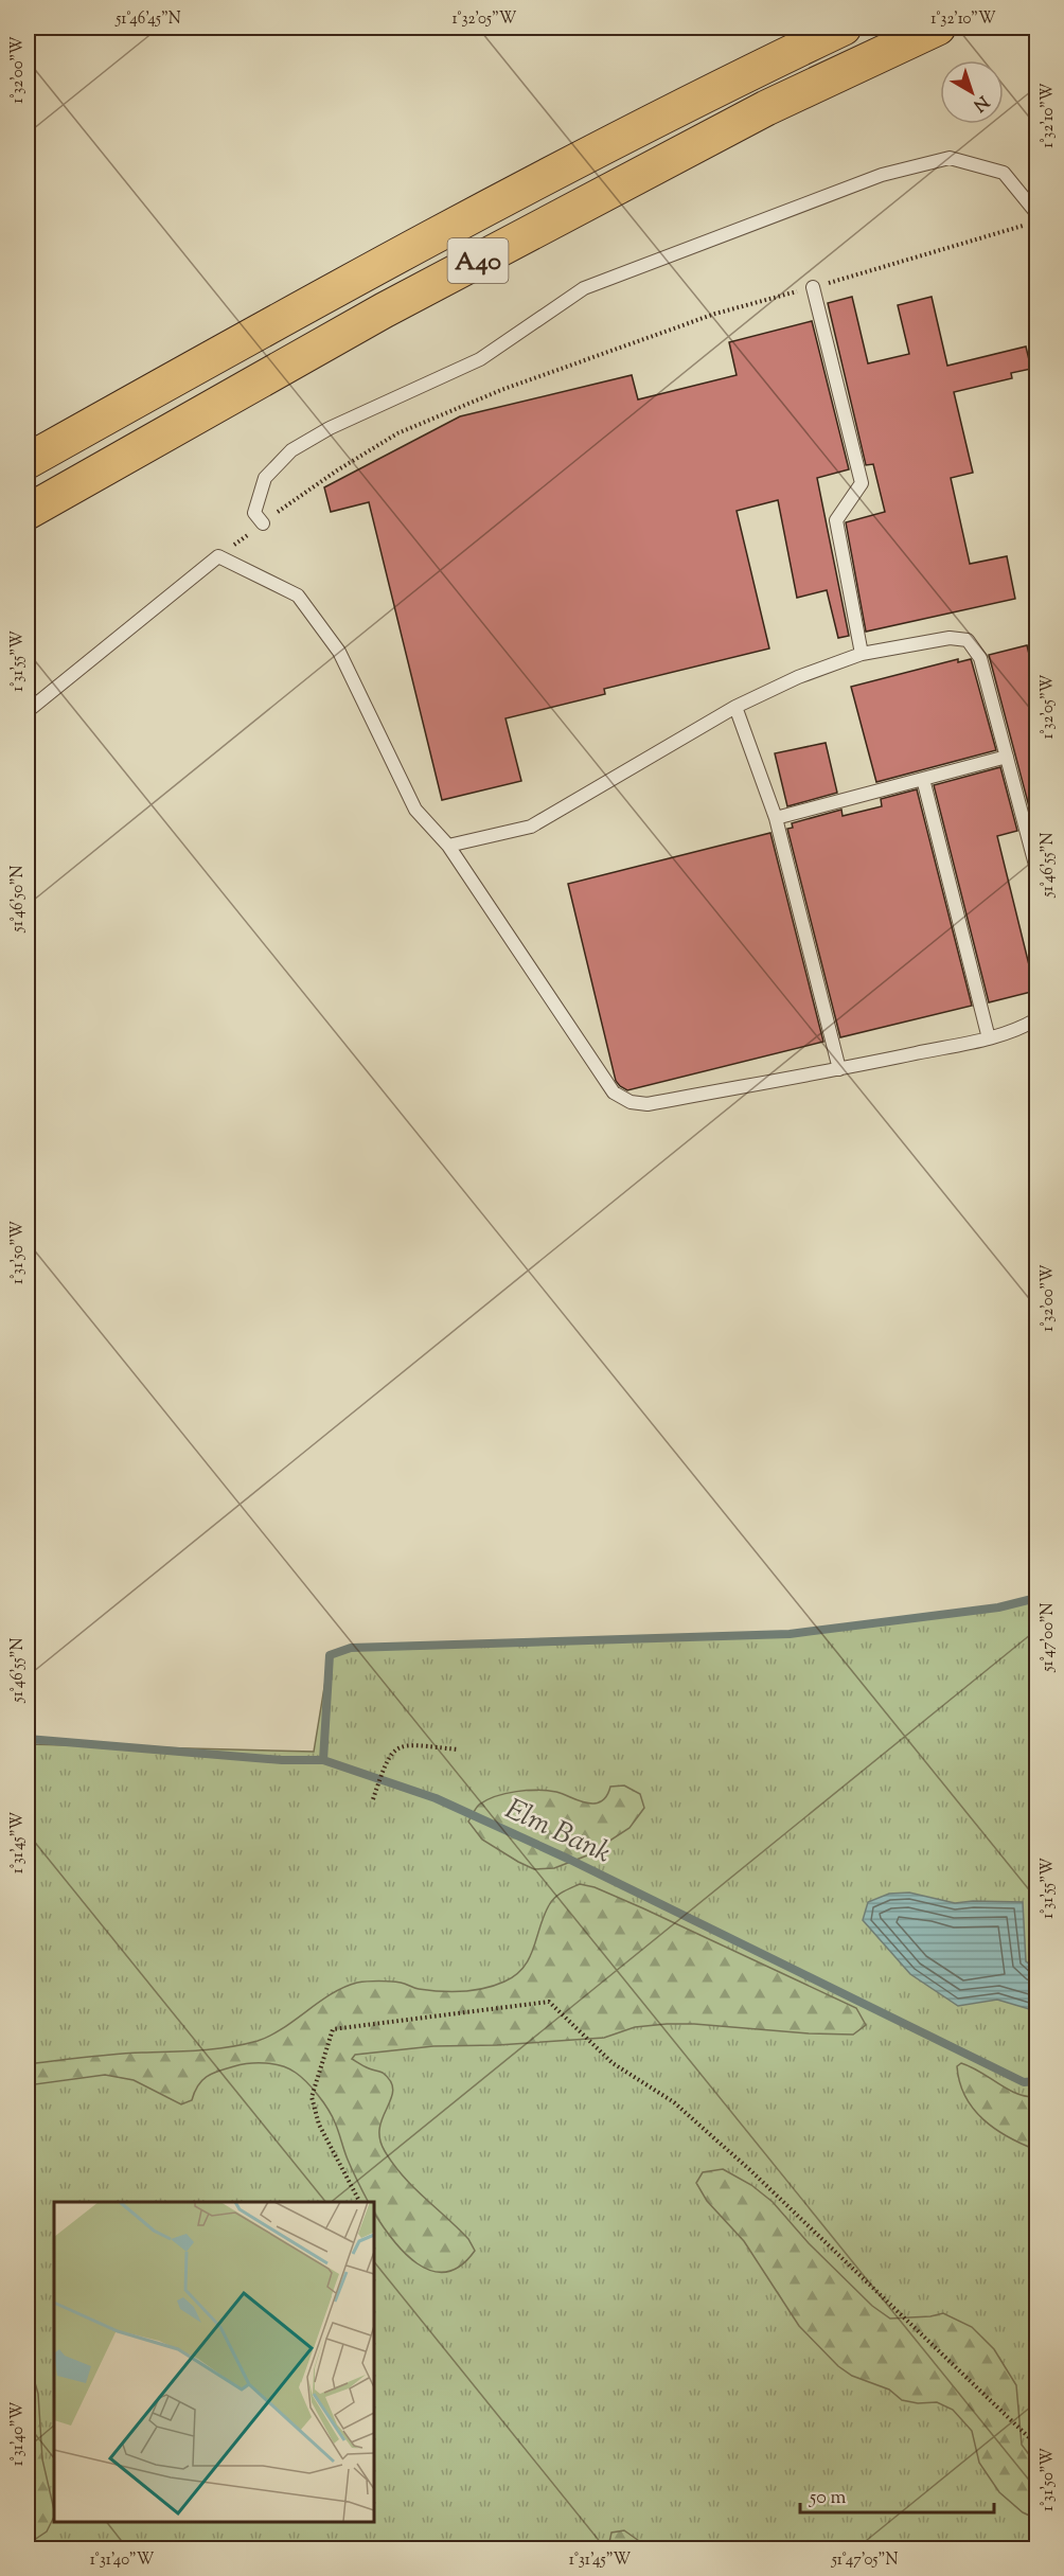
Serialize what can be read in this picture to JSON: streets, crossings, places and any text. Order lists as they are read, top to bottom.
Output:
{
  "streets": {
    "highway": ["A40"]
  },
  "water": ["Elm Bank"],
  "scale_bar": "50 m",
  "north": "bottom right",
  "coordinates": [
    "51°46'45\"N",
    "1°32'05\"W",
    "1°32'10\"W",
    "1°32'00\"W",
    "1°31'55\"W",
    "51°46'55\"N",
    "51°46'50\"N",
    "1°31'50\"W",
    "51°47'00\"N",
    "1°31'45\"W",
    "1°31'40\"W",
    "51°47'05\"N"
  ]
}
